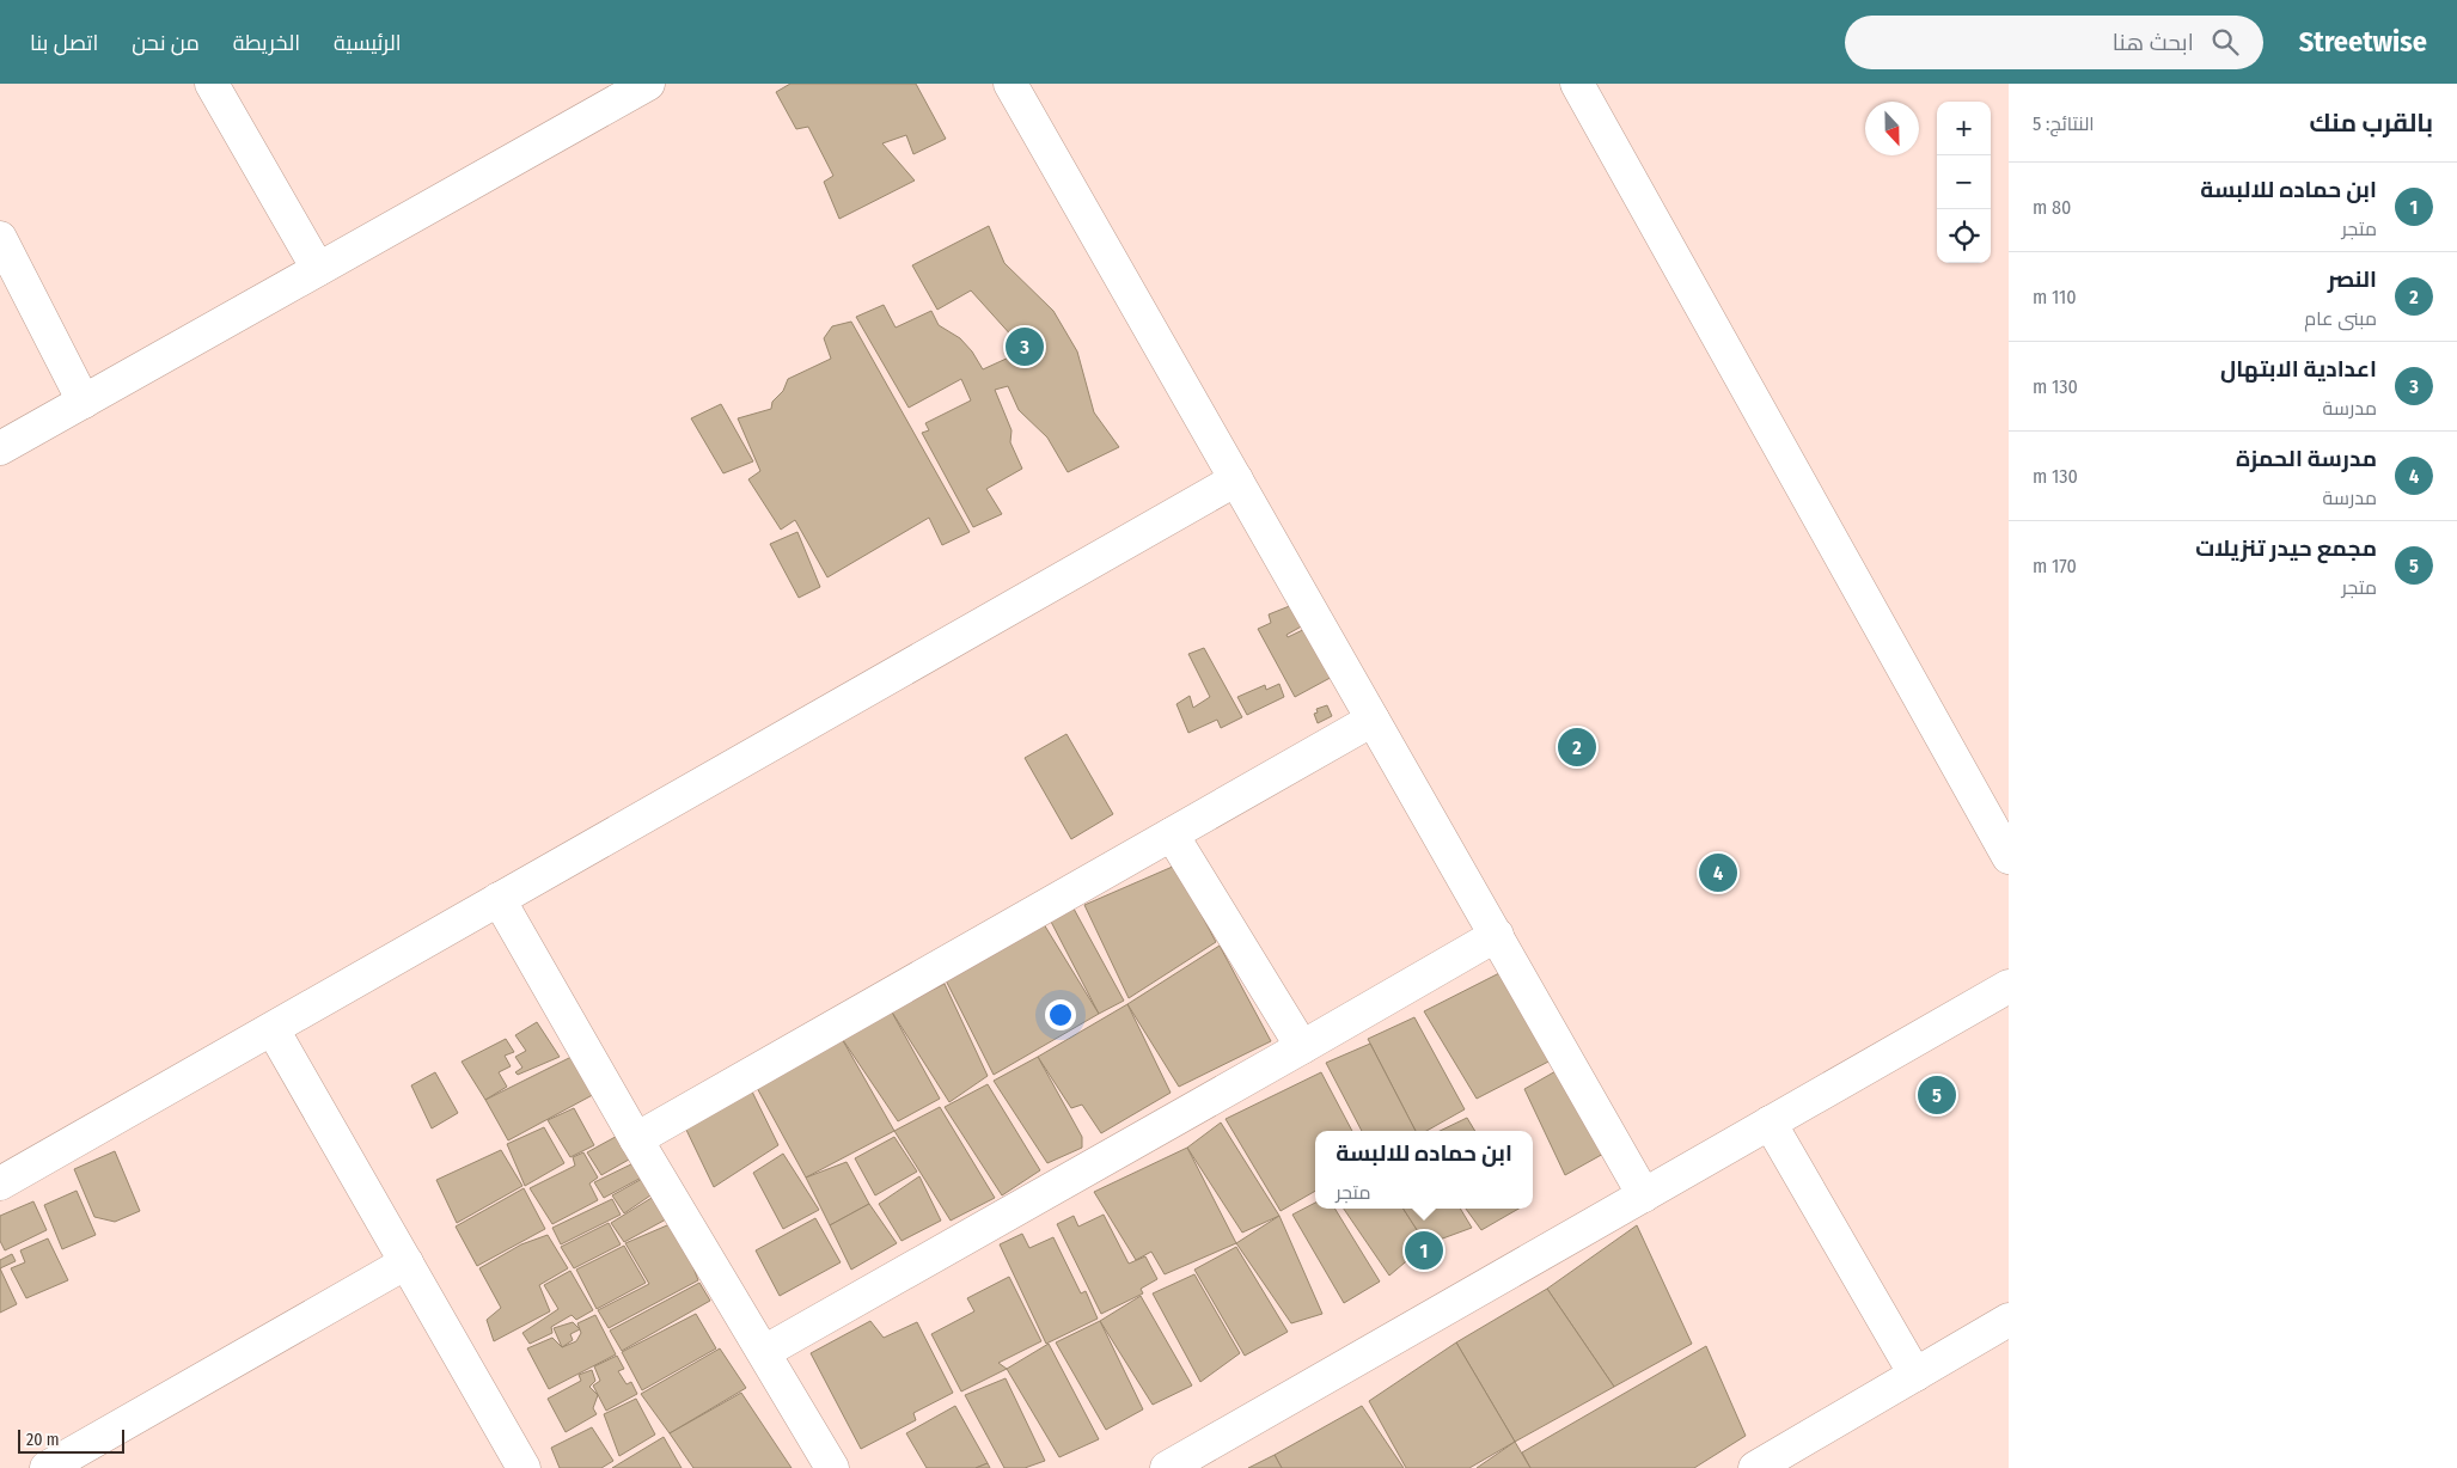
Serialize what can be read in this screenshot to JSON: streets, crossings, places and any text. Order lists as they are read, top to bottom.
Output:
{
  "scale_bar": "20 m",
  "north": "bottom",
  "page": {
    "header": "Streetwise",
    "search": "ابحث هنا",
    "nav": [
      "الرئيسية",
      "الخريطة",
      "من نحن",
      "اتصل بنا"
    ],
    "heading": ["بالقرب منك", "النتائج: 5"],
    "map_buttons": ["+", "−"],
    "list": [
      {
        "mark": "1",
        "name": "ابن حماده للالبسة",
        "note": "متجر",
        "value": "80 m"
      },
      {
        "mark": "2",
        "name": "النصر",
        "note": "مبنى عام",
        "value": "110 m"
      },
      {
        "mark": "3",
        "name": "اعدادية الابتهال",
        "note": "مدرسة",
        "value": "130 m"
      },
      {
        "mark": "4",
        "name": "مدرسة الحمزة",
        "note": "مدرسة",
        "value": "130 m"
      },
      {
        "mark": "5",
        "name": "مجمع حيدر تنزيلات",
        "note": "متجر",
        "value": "170 m"
      }
    ],
    "pins": [
      "3",
      "2",
      "4",
      "5",
      "1"
    ],
    "popup": ["ابن حماده للالبسة", "متجر"],
    "scale": "20 m"
  }
}
